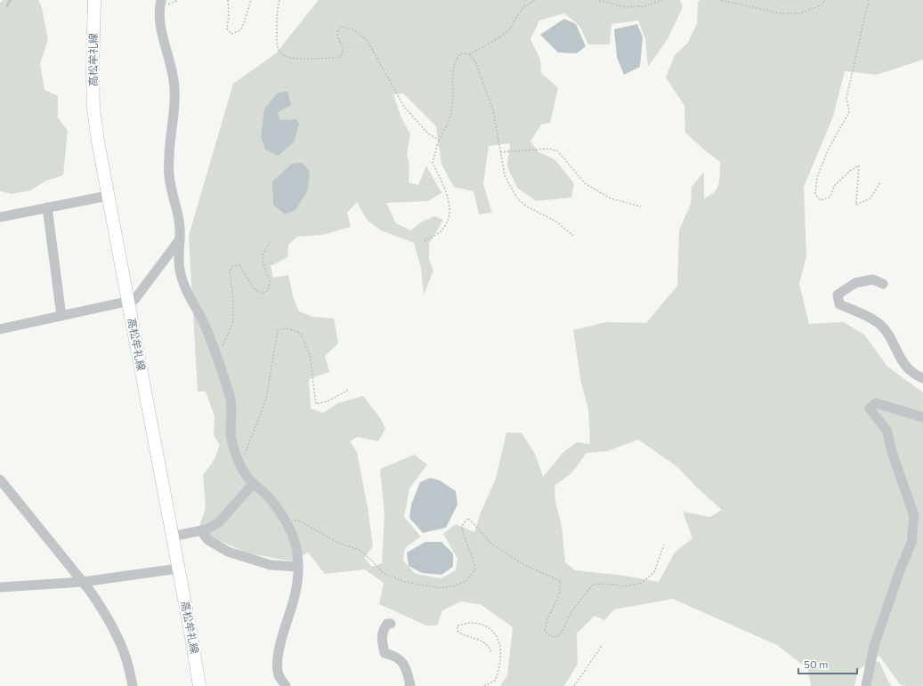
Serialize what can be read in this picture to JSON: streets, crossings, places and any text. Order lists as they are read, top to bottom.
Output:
{
  "streets": {
    "main road": ["高松牟礼線"]
  },
  "scale_bar": "50 m"
}
